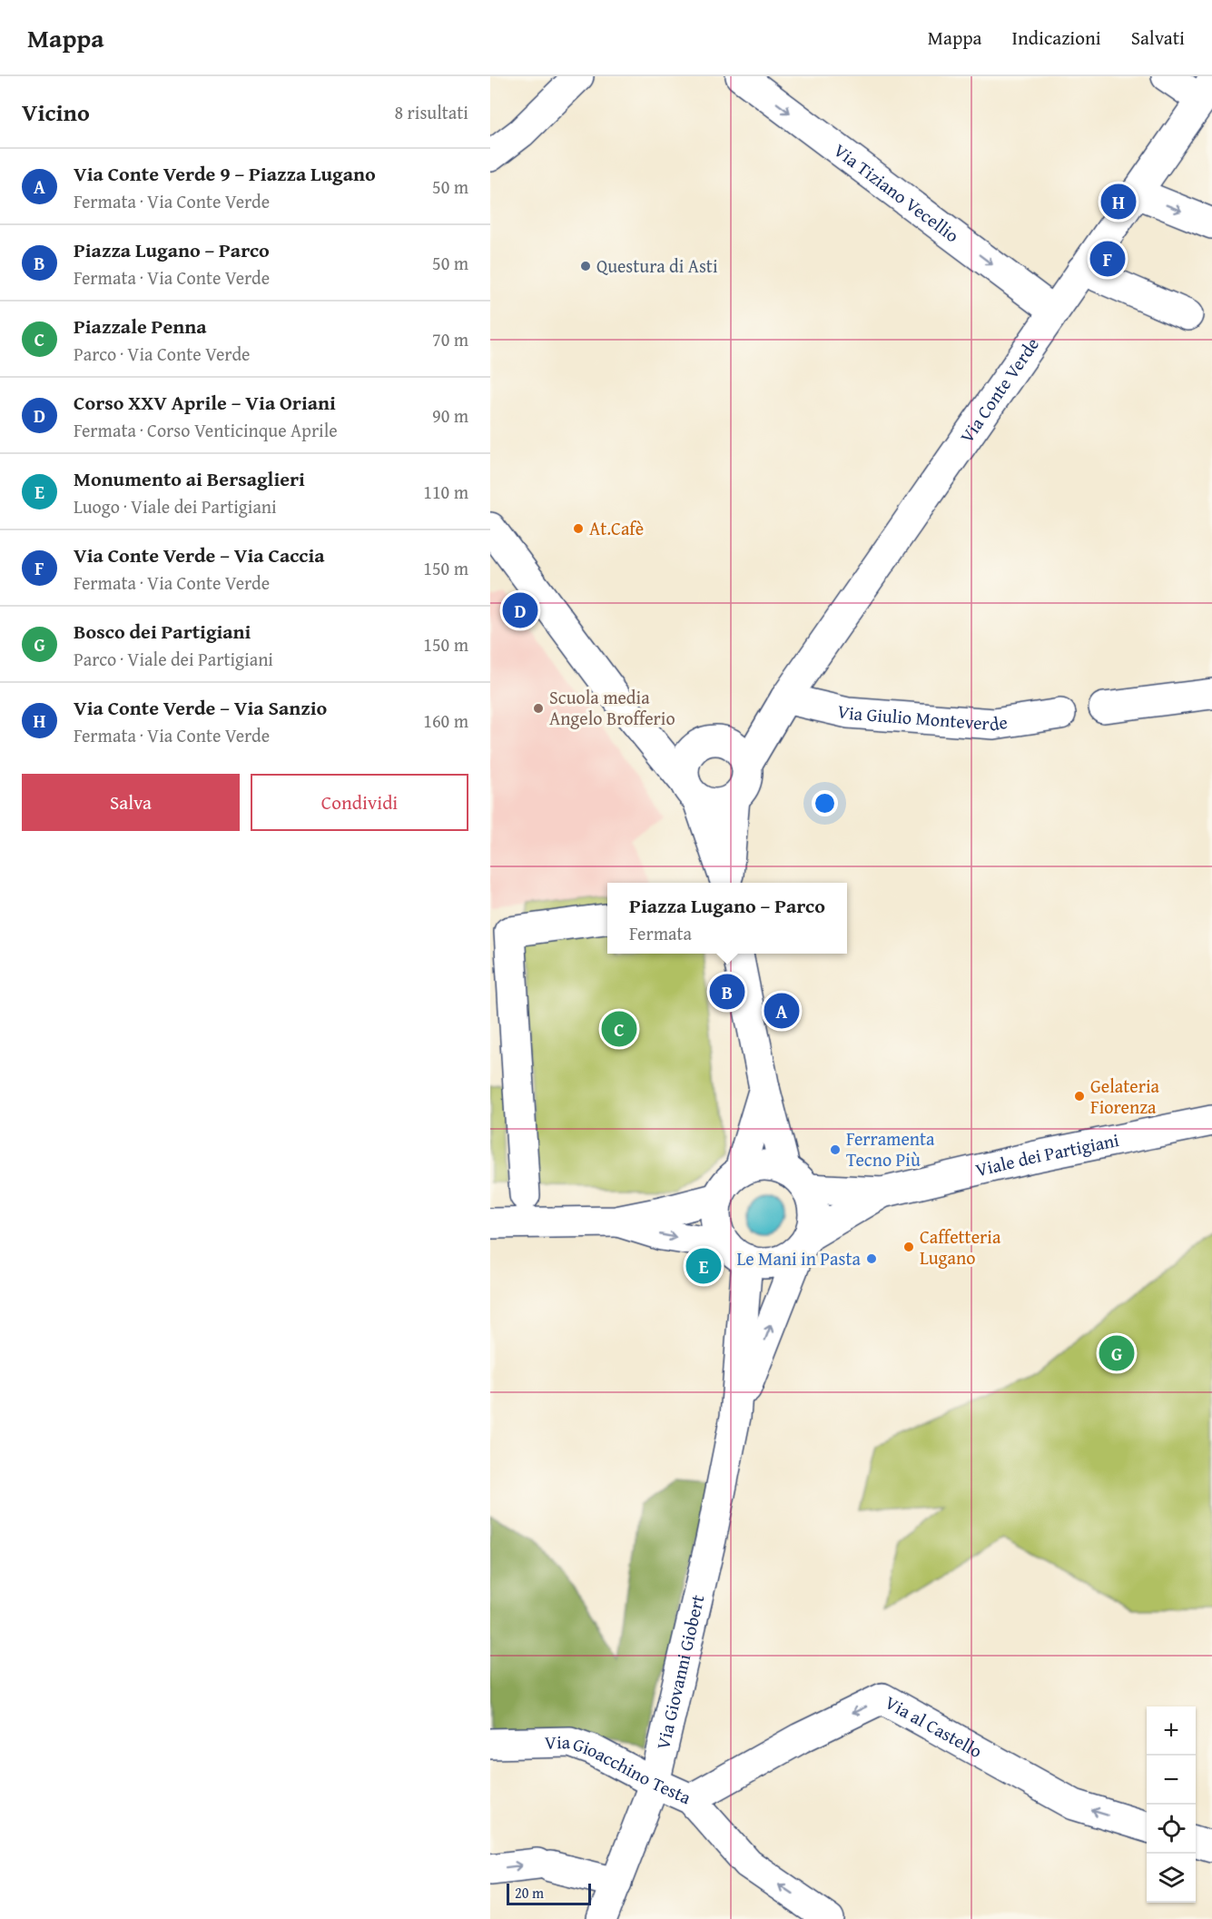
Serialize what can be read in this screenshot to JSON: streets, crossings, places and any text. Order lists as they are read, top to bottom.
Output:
{
  "streets": {
    "street": [
      "Via Tiziano Vecellio",
      "Via Conte Verde",
      "Via Giulio Monteverde",
      "Viale dei Partigiani",
      "Via Giovanni Giobert",
      "Via al Castello",
      "Via Gioacchino Testa"
    ]
  },
  "crossings": [
    ["Via Tiziano Vecellio", "Via Conte Verde"],
    ["Via Conte Verde", "Via Giulio Monteverde"],
    ["Viale dei Partigiani", "Via Giovanni Giobert"],
    ["Via Giovanni Giobert", "Via Gioacchino Testa"],
    ["Via al Castello", "Via Gioacchino Testa"]
  ],
  "one_way": ["Via Tiziano Vecellio", "Via al Castello", "Via Gioacchino Testa"],
  "places": [
    "Questura di Asti",
    "At.Cafè",
    "Scuola media Angelo Brofferio",
    "Gelateria Fiorenza",
    "Ferramenta Tecno Più",
    "Caffetteria Lugano",
    "Le Mani in Pasta"
  ],
  "scale_bar": "20 m",
  "page": {
    "header": "Mappa",
    "nav": ["Mappa", "Indicazioni", "Salvati"],
    "heading": ["Vicino", "8 risultati"],
    "list": [
      {
        "mark": "A",
        "name": "Via Conte Verde 9 – Piazza Lugano",
        "note": "Fermata · Via Conte Verde",
        "value": "50 m"
      },
      {
        "mark": "B",
        "name": "Piazza Lugano – Parco",
        "note": "Fermata · Via Conte Verde",
        "value": "50 m"
      },
      {
        "mark": "C",
        "name": "Piazzale Penna",
        "note": "Parco · Via Conte Verde",
        "value": "70 m"
      },
      {
        "mark": "D",
        "name": "Corso XXV Aprile – Via Oriani",
        "note": "Fermata · Corso Venticinque Aprile",
        "value": "90 m"
      },
      {
        "mark": "E",
        "name": "Monumento ai Bersaglieri",
        "note": "Luogo · Viale dei Partigiani",
        "value": "110 m"
      },
      {
        "mark": "F",
        "name": "Via Conte Verde – Via Caccia",
        "note": "Fermata · Via Conte Verde",
        "value": "150 m"
      },
      {
        "mark": "G",
        "name": "Bosco dei Partigiani",
        "note": "Parco · Viale dei Partigiani",
        "value": "150 m"
      },
      {
        "mark": "H",
        "name": "Via Conte Verde – Via Sanzio",
        "note": "Fermata · Via Conte Verde",
        "value": "160 m"
      }
    ],
    "pins": [
      "H",
      "F",
      "D",
      "B",
      "A",
      "C",
      "E",
      "G"
    ],
    "buttons": ["Salva", "Condividi"],
    "popup": ["Piazza Lugano – Parco", "Fermata"],
    "map_buttons": ["+", "−"],
    "scale": "20 m"
  }
}
